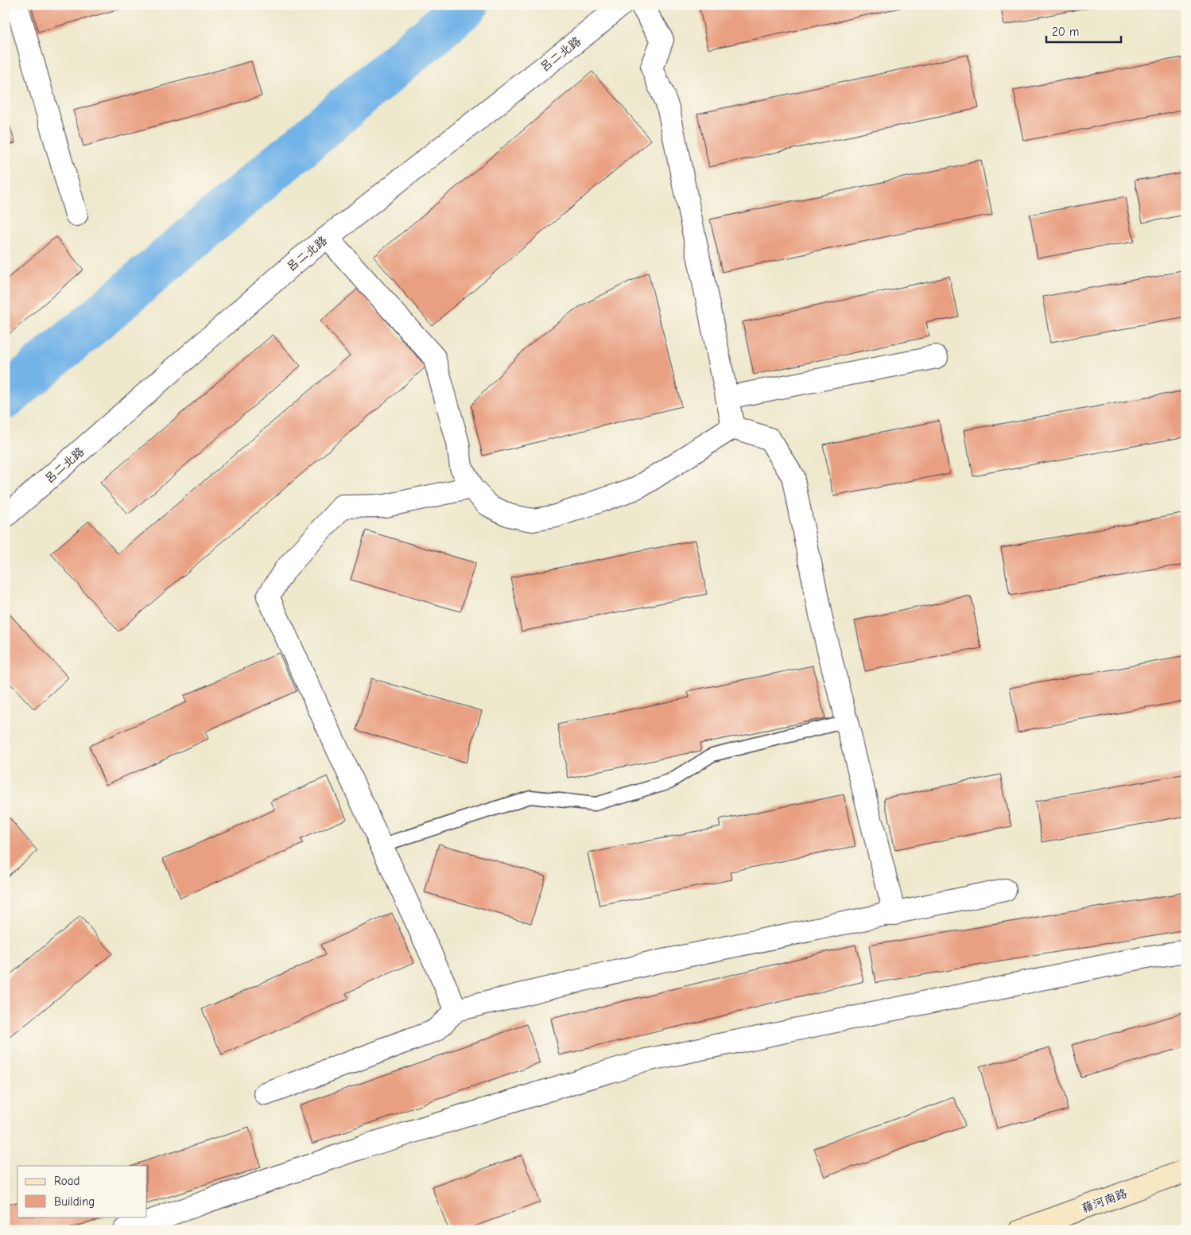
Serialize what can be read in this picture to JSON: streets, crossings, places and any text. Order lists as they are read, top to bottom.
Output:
{
  "streets": {
    "main road": ["藉河南路"],
    "street": ["吕二北路"]
  },
  "legend": ["Road", "Building"],
  "scale_bar": "20 m"
}
